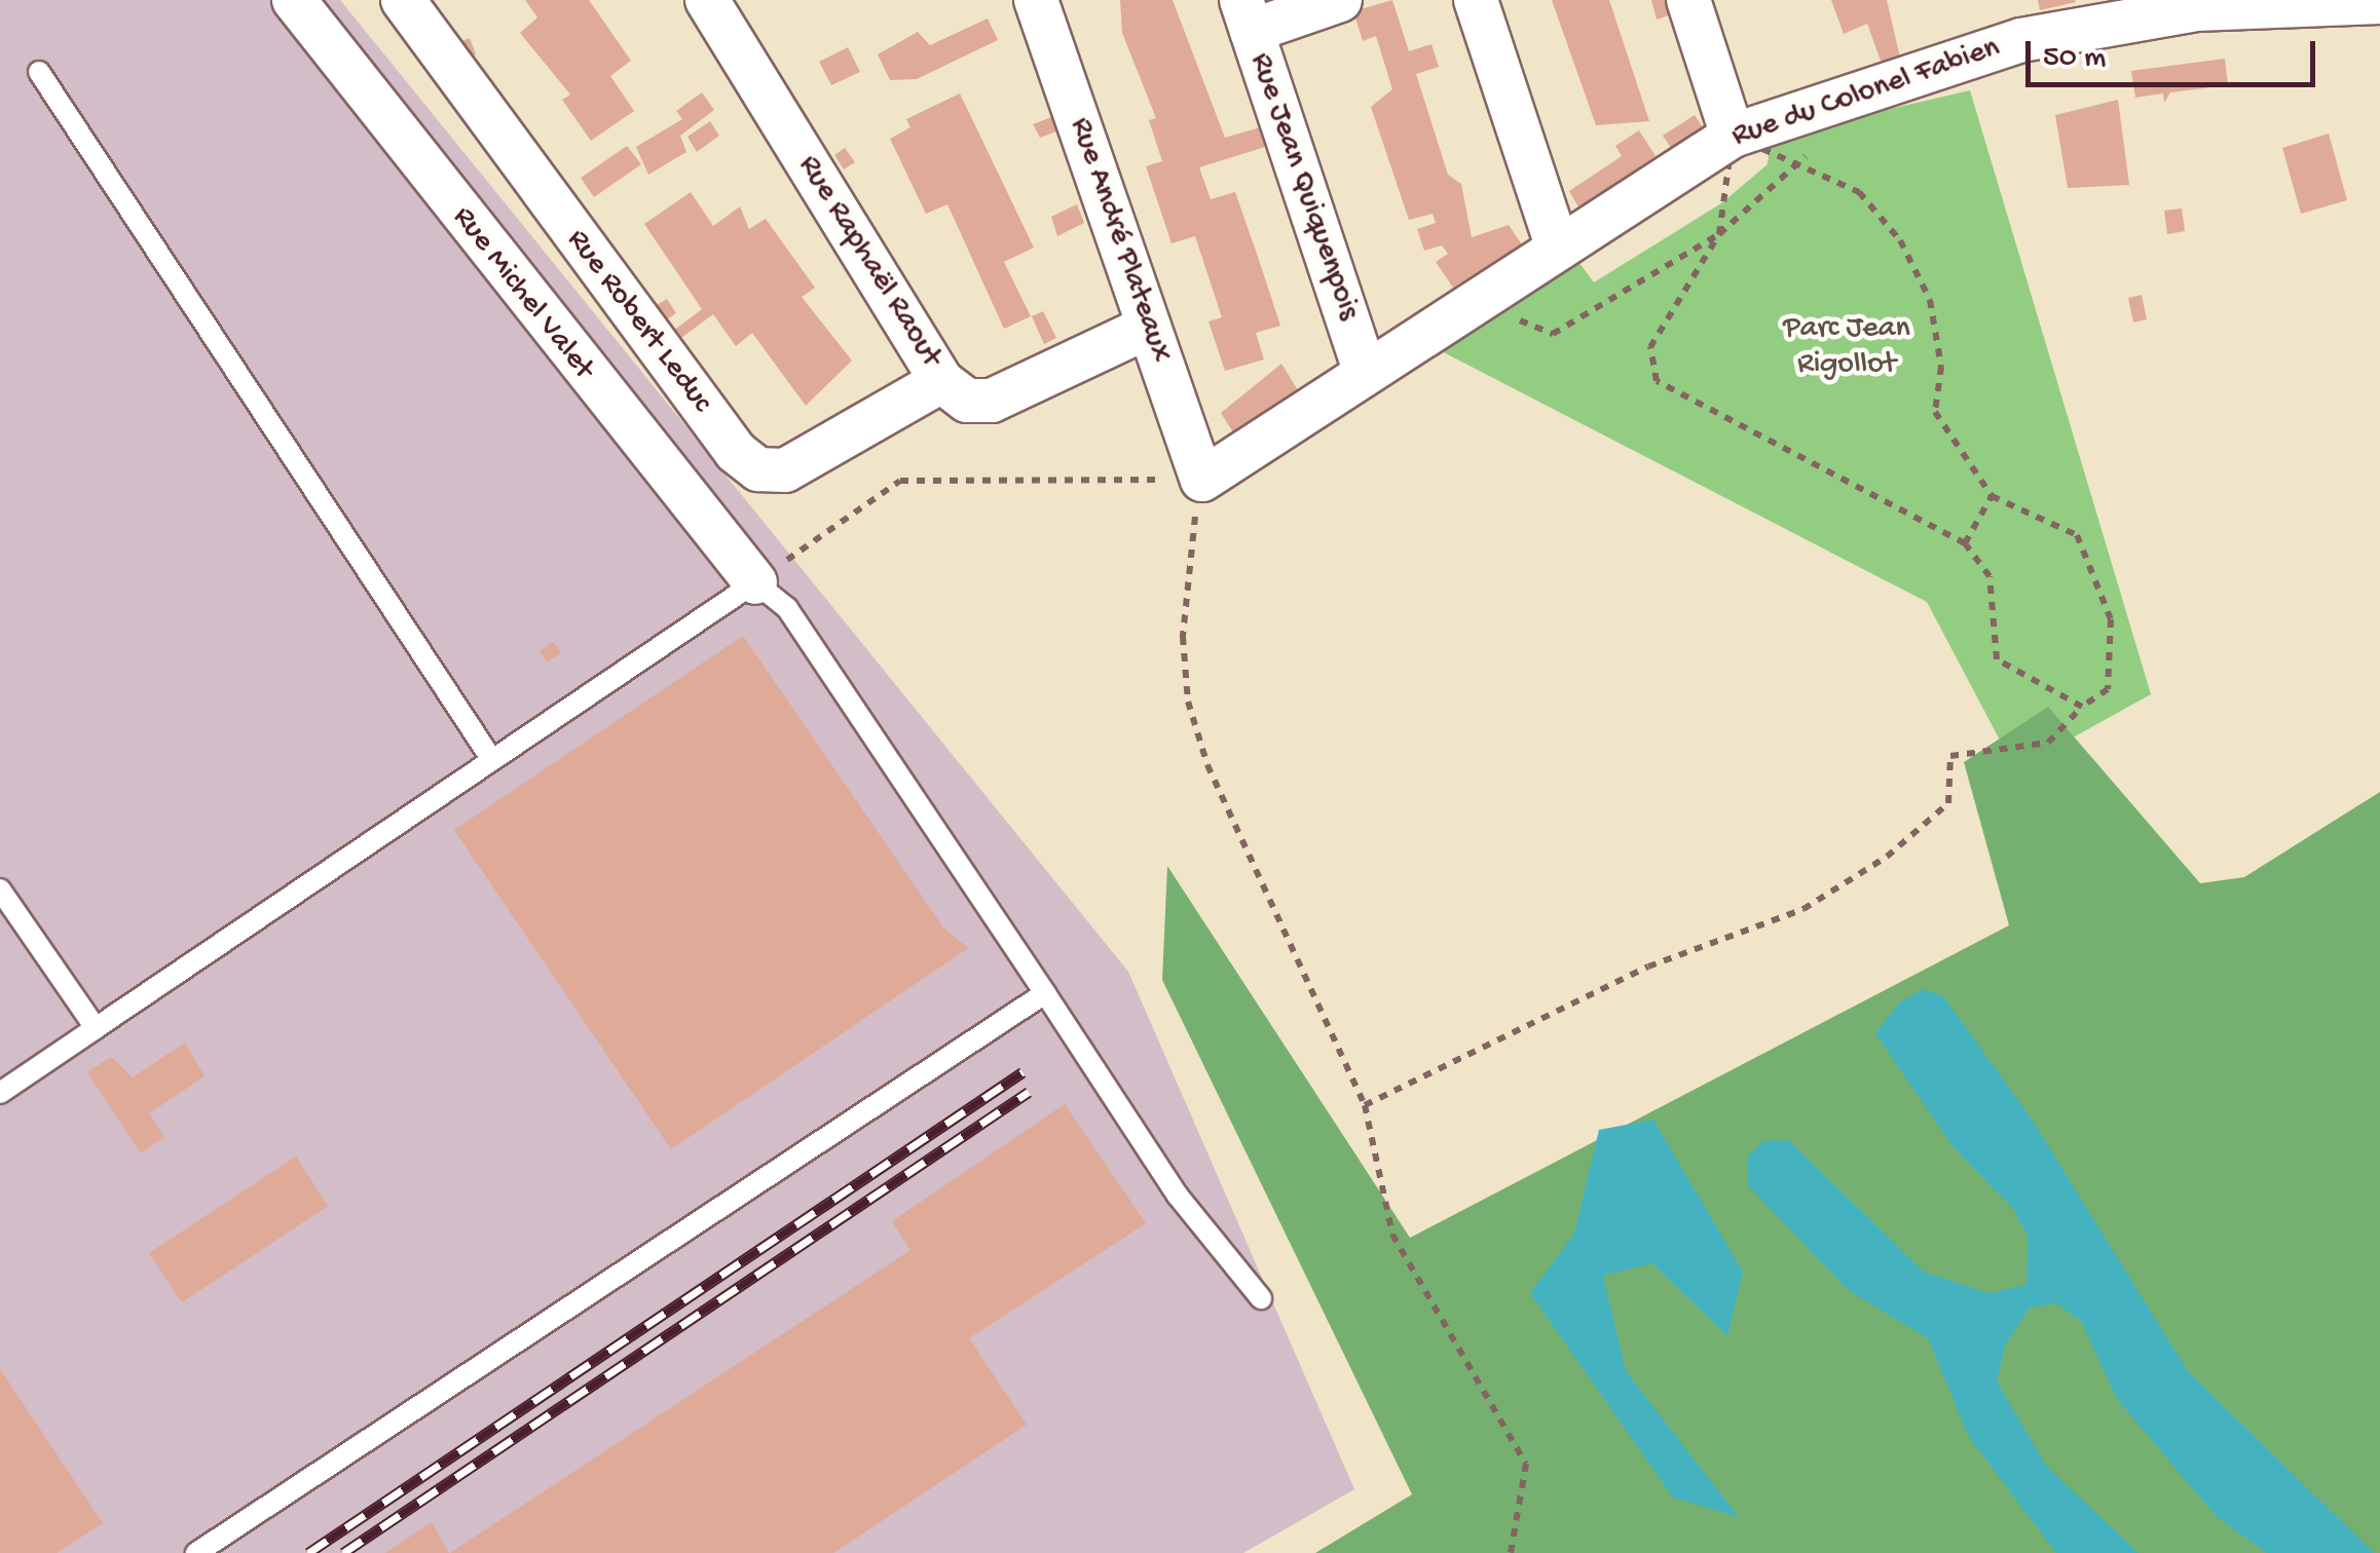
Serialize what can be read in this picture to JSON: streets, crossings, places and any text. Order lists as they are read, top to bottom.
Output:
{
  "streets": {
    "street": [
      "Rue du Colonel Fabien",
      "Rue Jean Quiquenpois",
      "Rue André Plateaux",
      "Rue Raphaël Raout",
      "Rue Michel Valet",
      "Rue Robert Leduc"
    ]
  },
  "crossings": [
    ["Rue du Colonel Fabien", "Rue Jean Quiquenpois"],
    ["Rue du Colonel Fabien", "Rue André Plateaux"],
    ["Rue André Plateaux", "Rue Raphaël Raout"],
    ["Rue Raphaël Raout", "Rue Robert Leduc"]
  ],
  "parks": ["Parc Jean Rigollot"],
  "scale_bar": "50 m"
}
